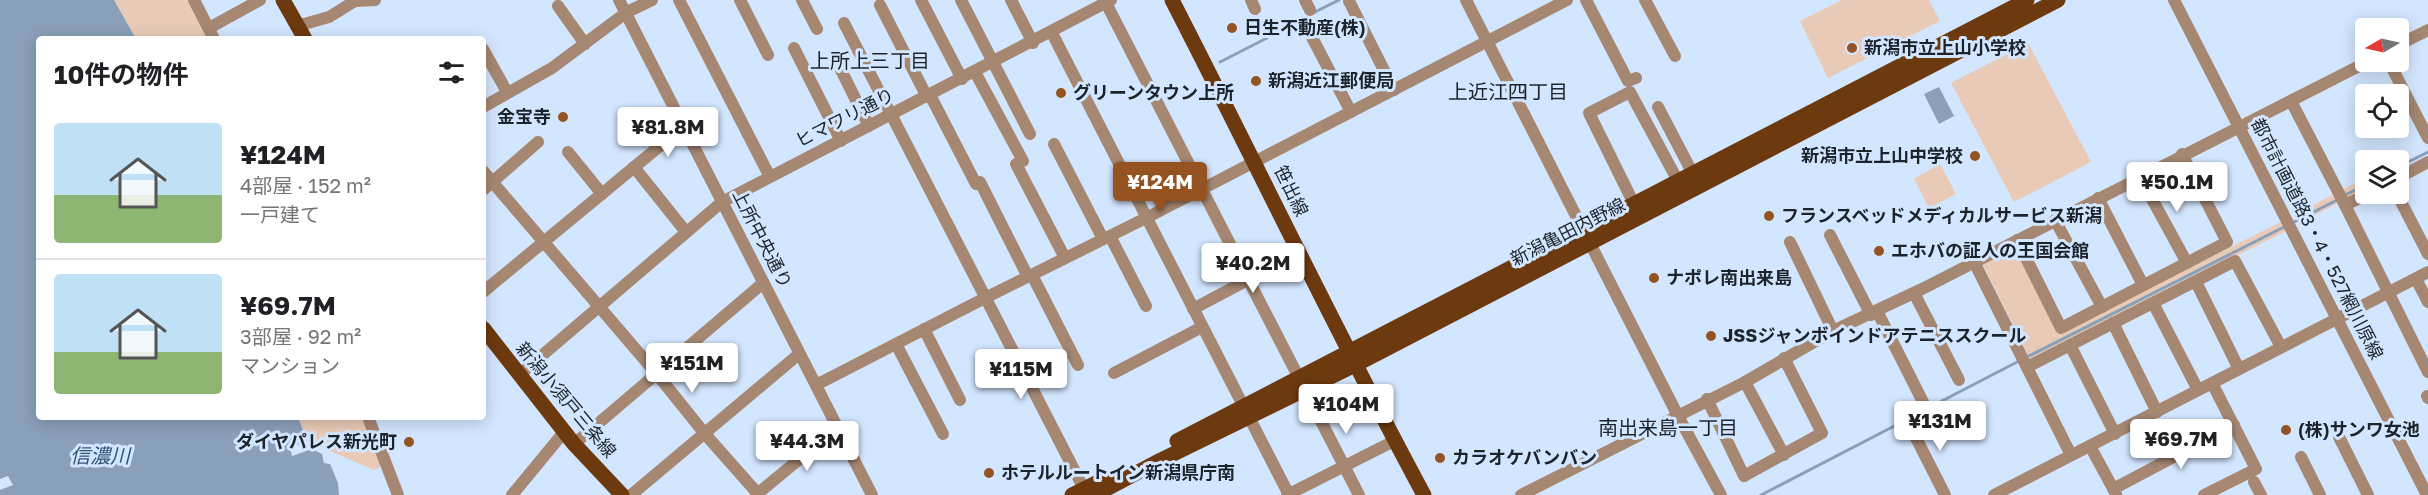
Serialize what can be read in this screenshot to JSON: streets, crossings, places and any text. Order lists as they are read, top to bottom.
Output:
{
  "streets": {
    "main road": ["笹出線", "新潟亀田内野線", "新潟小須戸三条線"],
    "street": ["ヒマワリ通り", "上所中央通り", "都市計画道路3・4・527網川原線"]
  },
  "crossings": [
    ["ヒマワリ通り", "上所中央通り"],
    ["ヒマワリ通り", "新潟小須戸三条線"],
    ["笹出線", "新潟亀田内野線"]
  ],
  "districts": ["上所上三丁目", "上近江四丁目", "南出来島一丁目"],
  "water": ["信濃川"],
  "places": [
    "日生不動産(株)",
    "新潟市立上山小学校",
    "新潟近江郵便局",
    "グリーンタウン上所",
    "金宝寺",
    "新潟市立上山中学校",
    "フランスベッドメディカルサービス新潟",
    "エホバの証人の王国会館",
    "ナポレ南出来島",
    "JSSジャンボインドアテニススクール",
    "(株)サンワ女池",
    "ダイヤパレス新光町",
    "カラオケバンバン",
    "ホテルルートイン新潟県庁南"
  ],
  "north": "left",
  "page": {
    "heading": "10件の物件",
    "price": [
      "¥81.8M",
      "¥124M",
      "¥50.1M",
      "¥40.2M",
      "¥151M",
      "¥115M",
      "¥104M",
      "¥131M",
      "¥69.7M",
      "¥44.3M"
    ],
    "list": [
      {
        "name": "¥124M",
        "note": "4部屋 · 152 m² · 一戸建て"
      },
      {
        "name": "¥69.7M",
        "note": "3部屋 · 92 m² · マンション"
      }
    ]
  }
}
